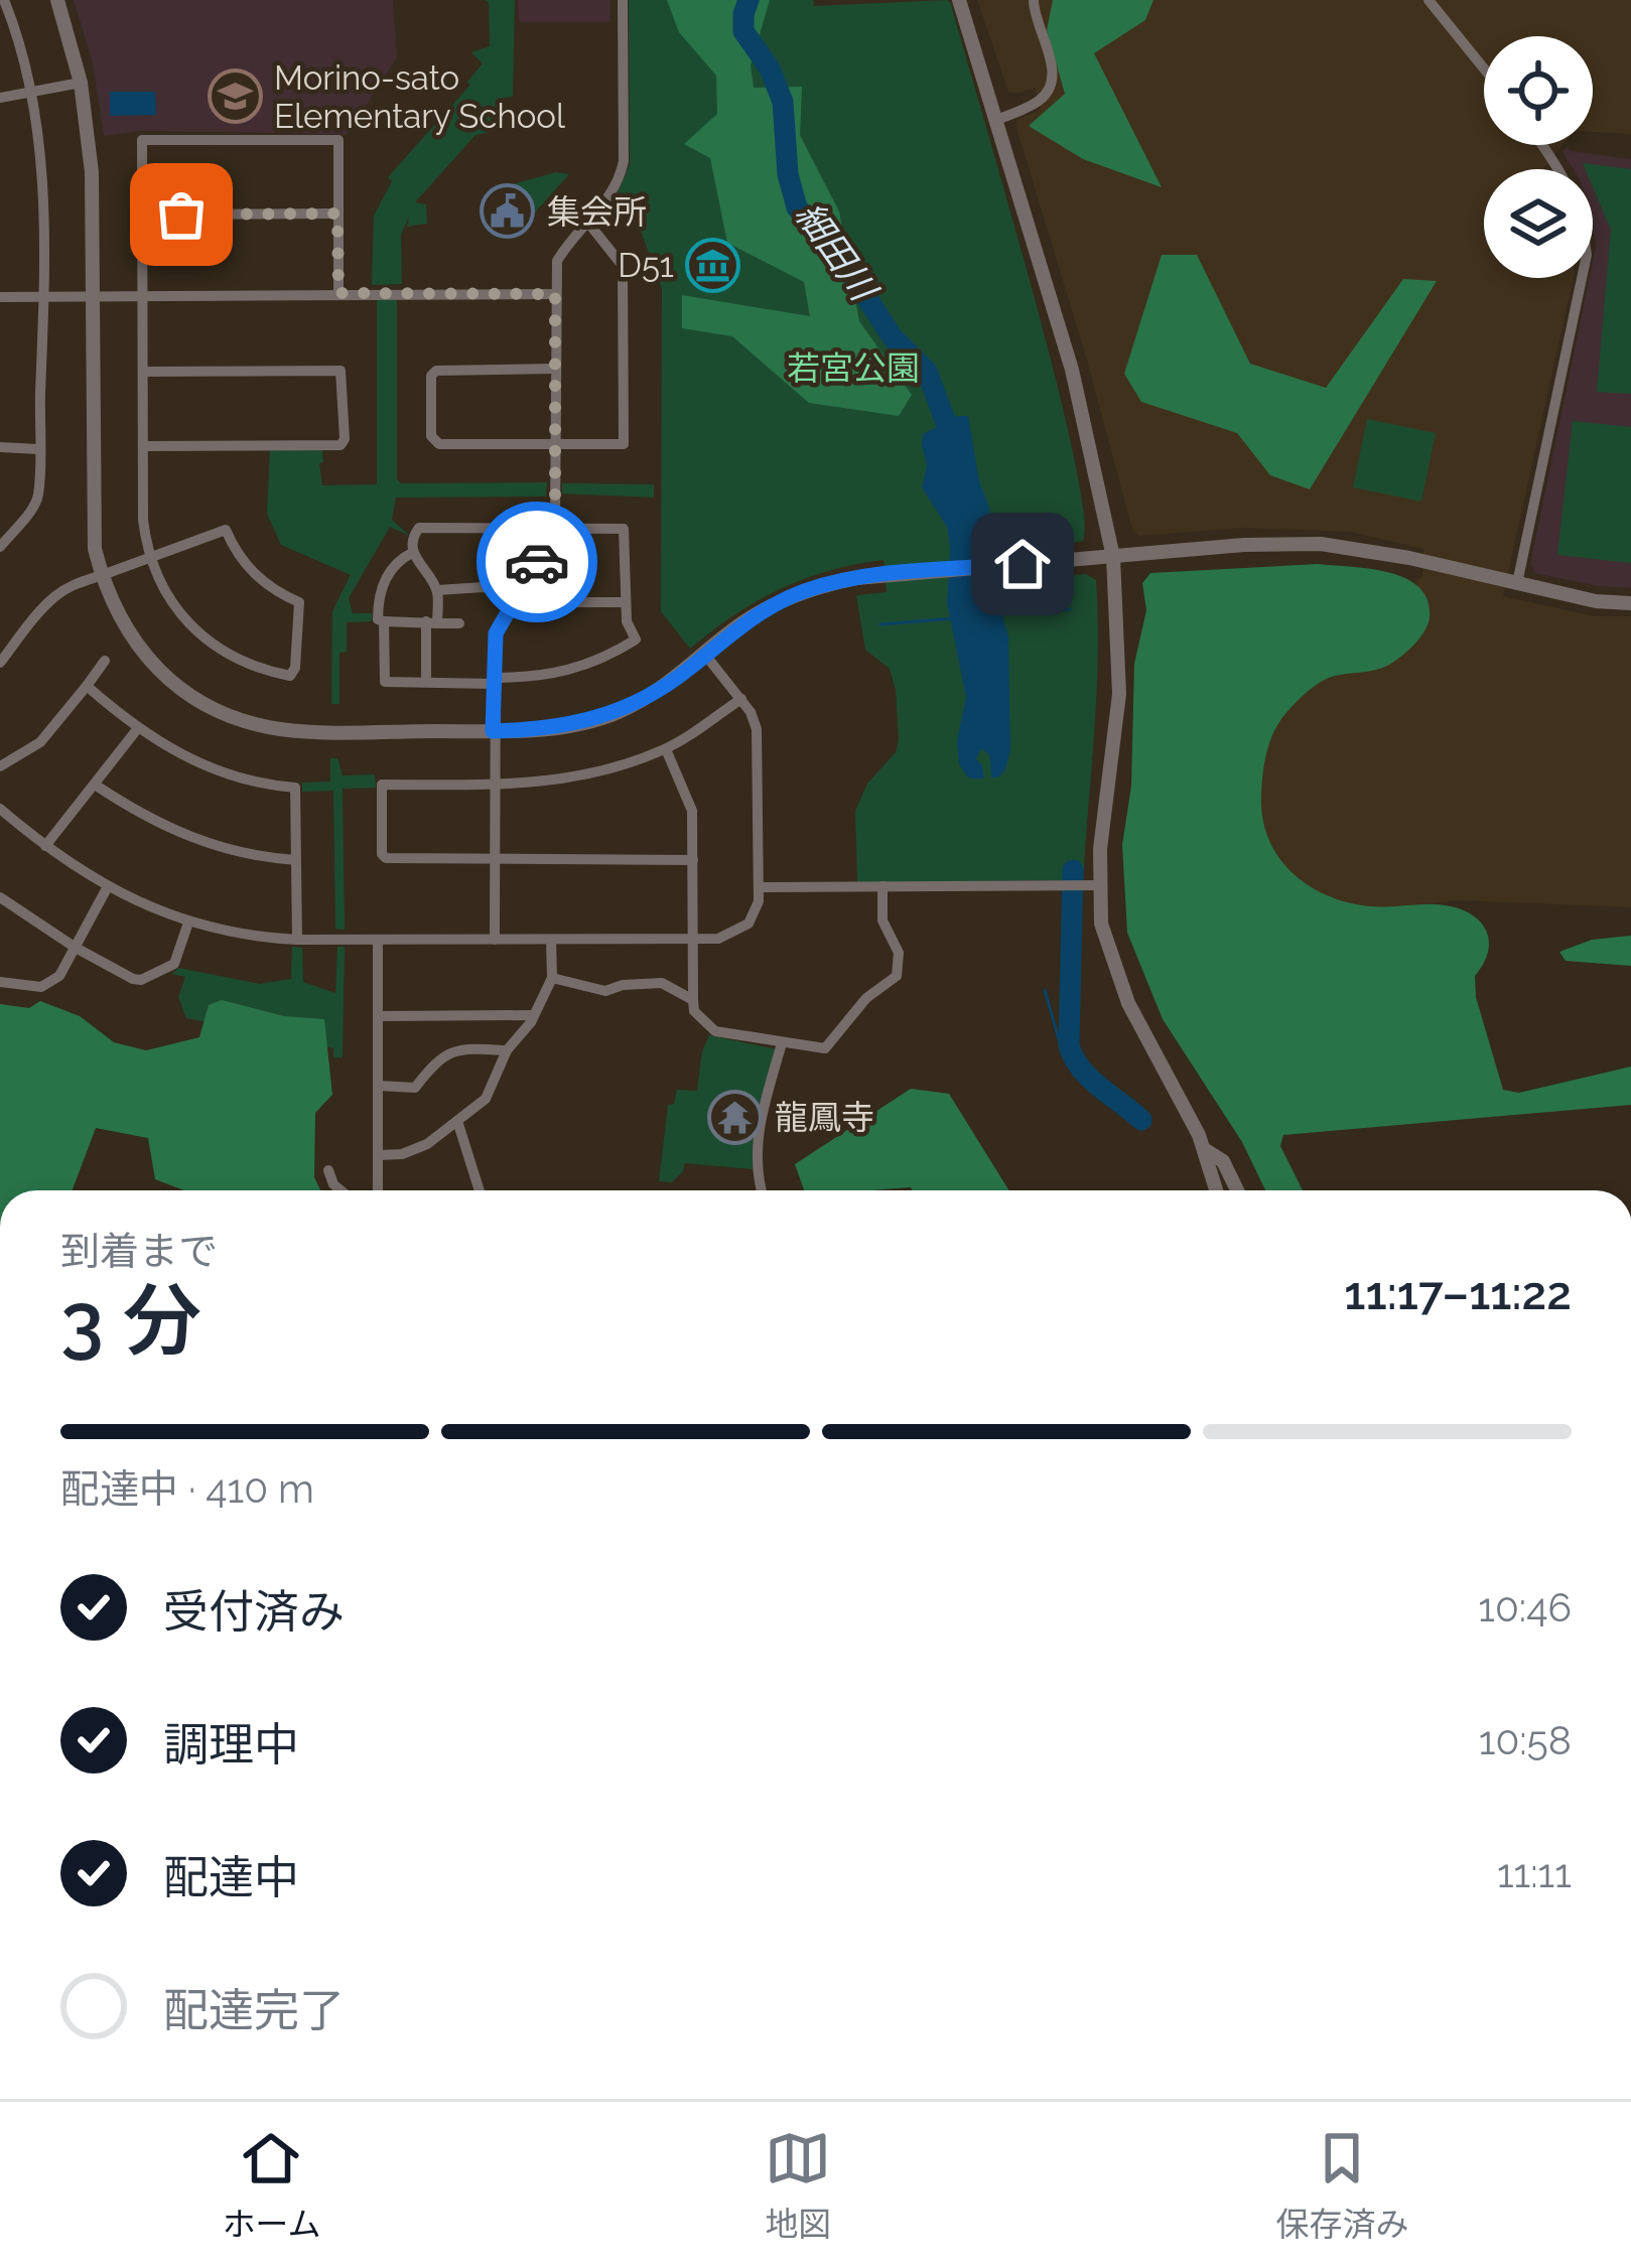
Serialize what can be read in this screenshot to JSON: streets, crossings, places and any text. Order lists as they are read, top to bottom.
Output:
{
  "water": ["細田川"],
  "parks": ["若宮公園"],
  "places": {
    "school or university": ["Morino-sato Elementary School"],
    "public building": ["集会所"],
    "museum": ["D51"],
    "temple": ["龍鳳寺"]
  },
  "page": {
    "heading": ["3 分", "到着まで", "11:17–11:22"],
    "bar": "配達中 · 410 m",
    "list": [
      ["受付済み", "10:46"],
      ["調理中", "10:58"],
      ["配達中", "11:11"],
      "配達完了"
    ],
    "tabs": ["ホーム", "地図", "保存済み"]
  }
}
